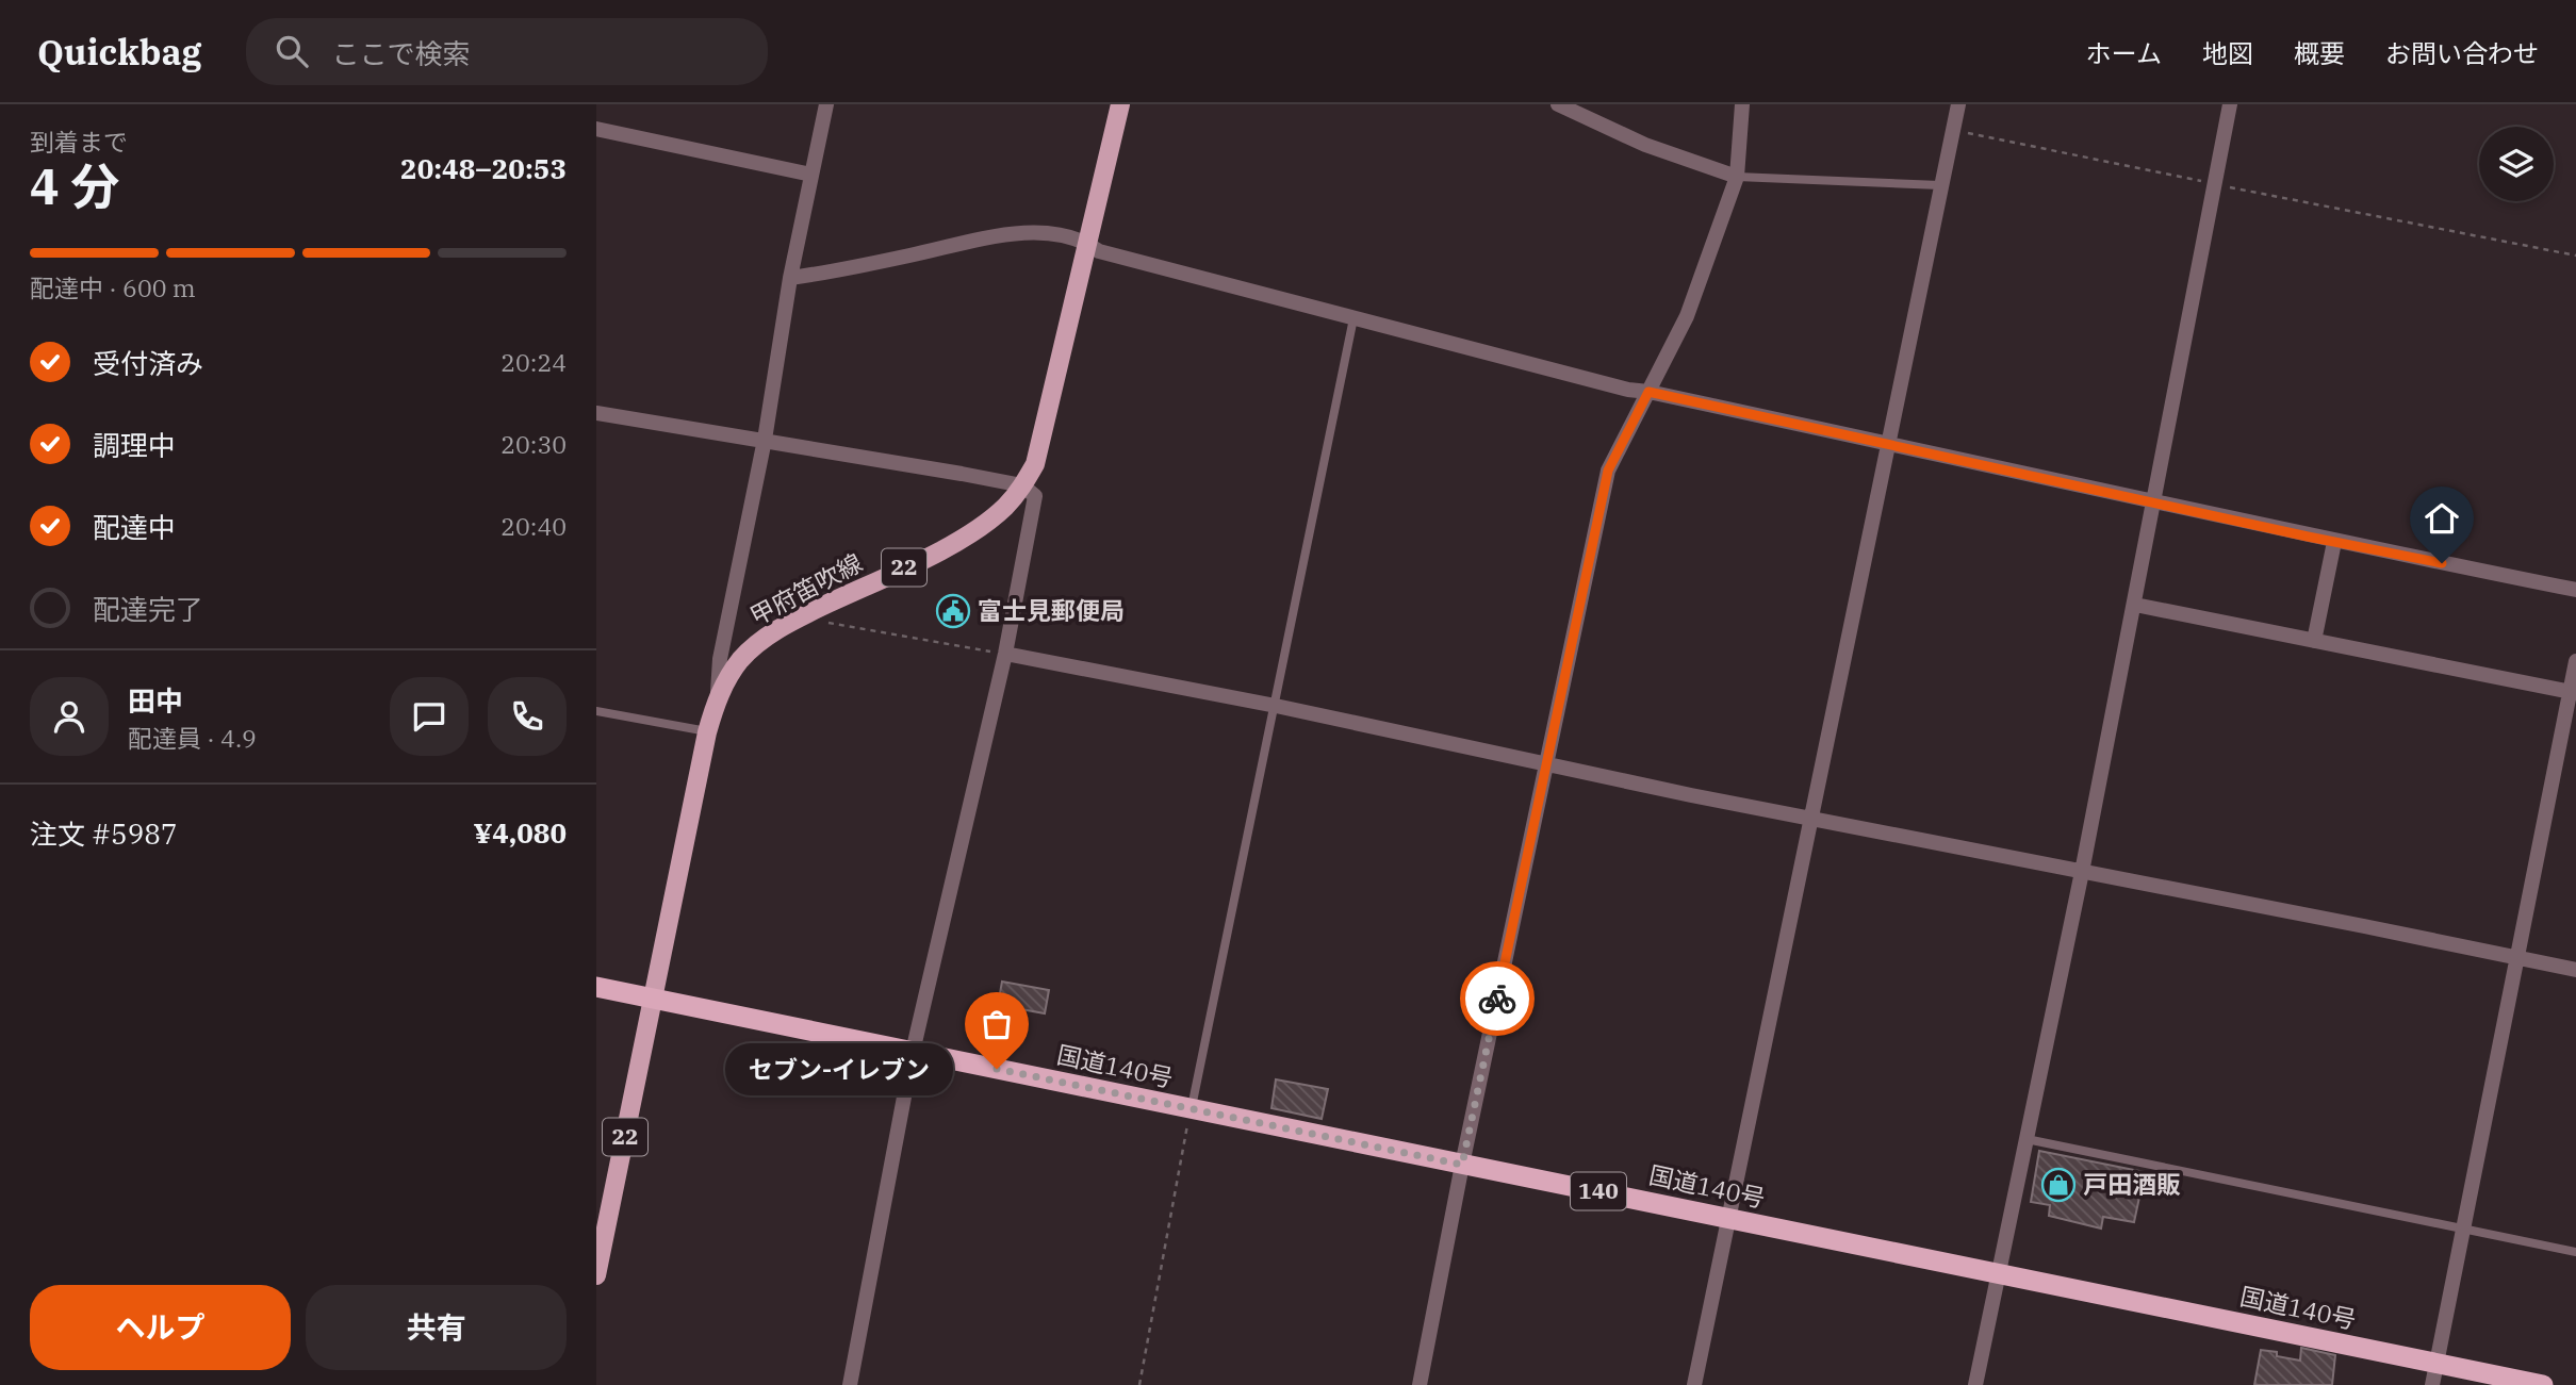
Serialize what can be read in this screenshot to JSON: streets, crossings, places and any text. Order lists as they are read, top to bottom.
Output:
{
  "streets": {
    "highway": ["国道140号", "140"],
    "main road": ["22", "甲府笛吹線"]
  },
  "crossings": [
    ["甲府笛吹線", "国道140号"]
  ],
  "places": {
    "public building": ["富士見郵便局"],
    "other": ["セブン-イレブン"],
    "shop": ["戸田酒販"]
  },
  "page": {
    "header": "Quickbag",
    "search": "ここで検索",
    "nav": [
      "ホーム",
      "地図",
      "概要",
      "お問い合わせ"
    ],
    "heading": ["4 分", "到着まで", "20:48–20:53"],
    "panel": [
      "田中",
      "配達員 · 4.9",
      "注文 #5987",
      "¥4,080"
    ],
    "bar": "配達中 · 600 m",
    "list": [
      ["受付済み", "20:24"],
      ["調理中", "20:30"],
      ["配達中", "20:40"],
      "配達完了"
    ],
    "bubble": "セブン-イレブン",
    "buttons": ["ヘルプ", "共有"]
  }
}
